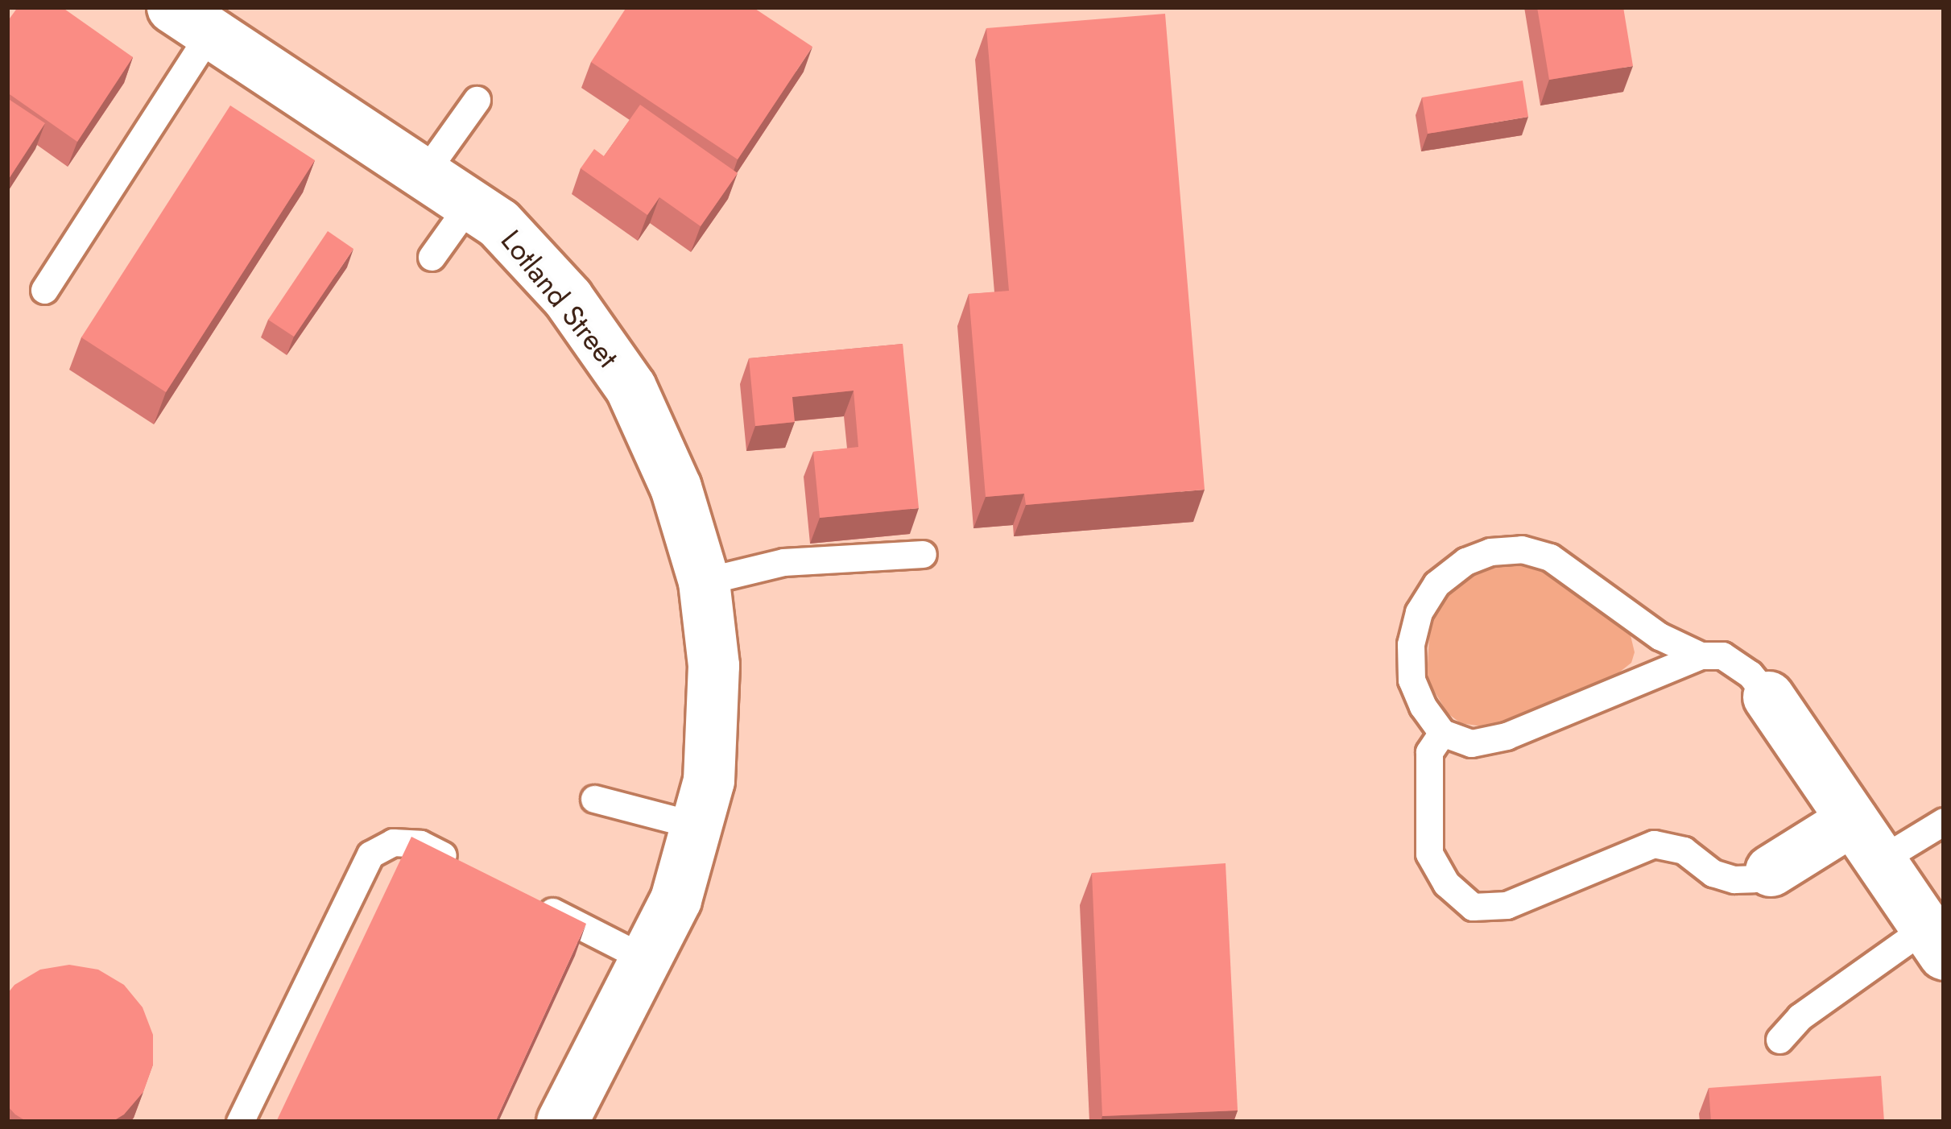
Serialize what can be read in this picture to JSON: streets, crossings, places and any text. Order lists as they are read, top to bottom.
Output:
{
  "streets": {
    "street": ["Lotland Street"]
  }
}
